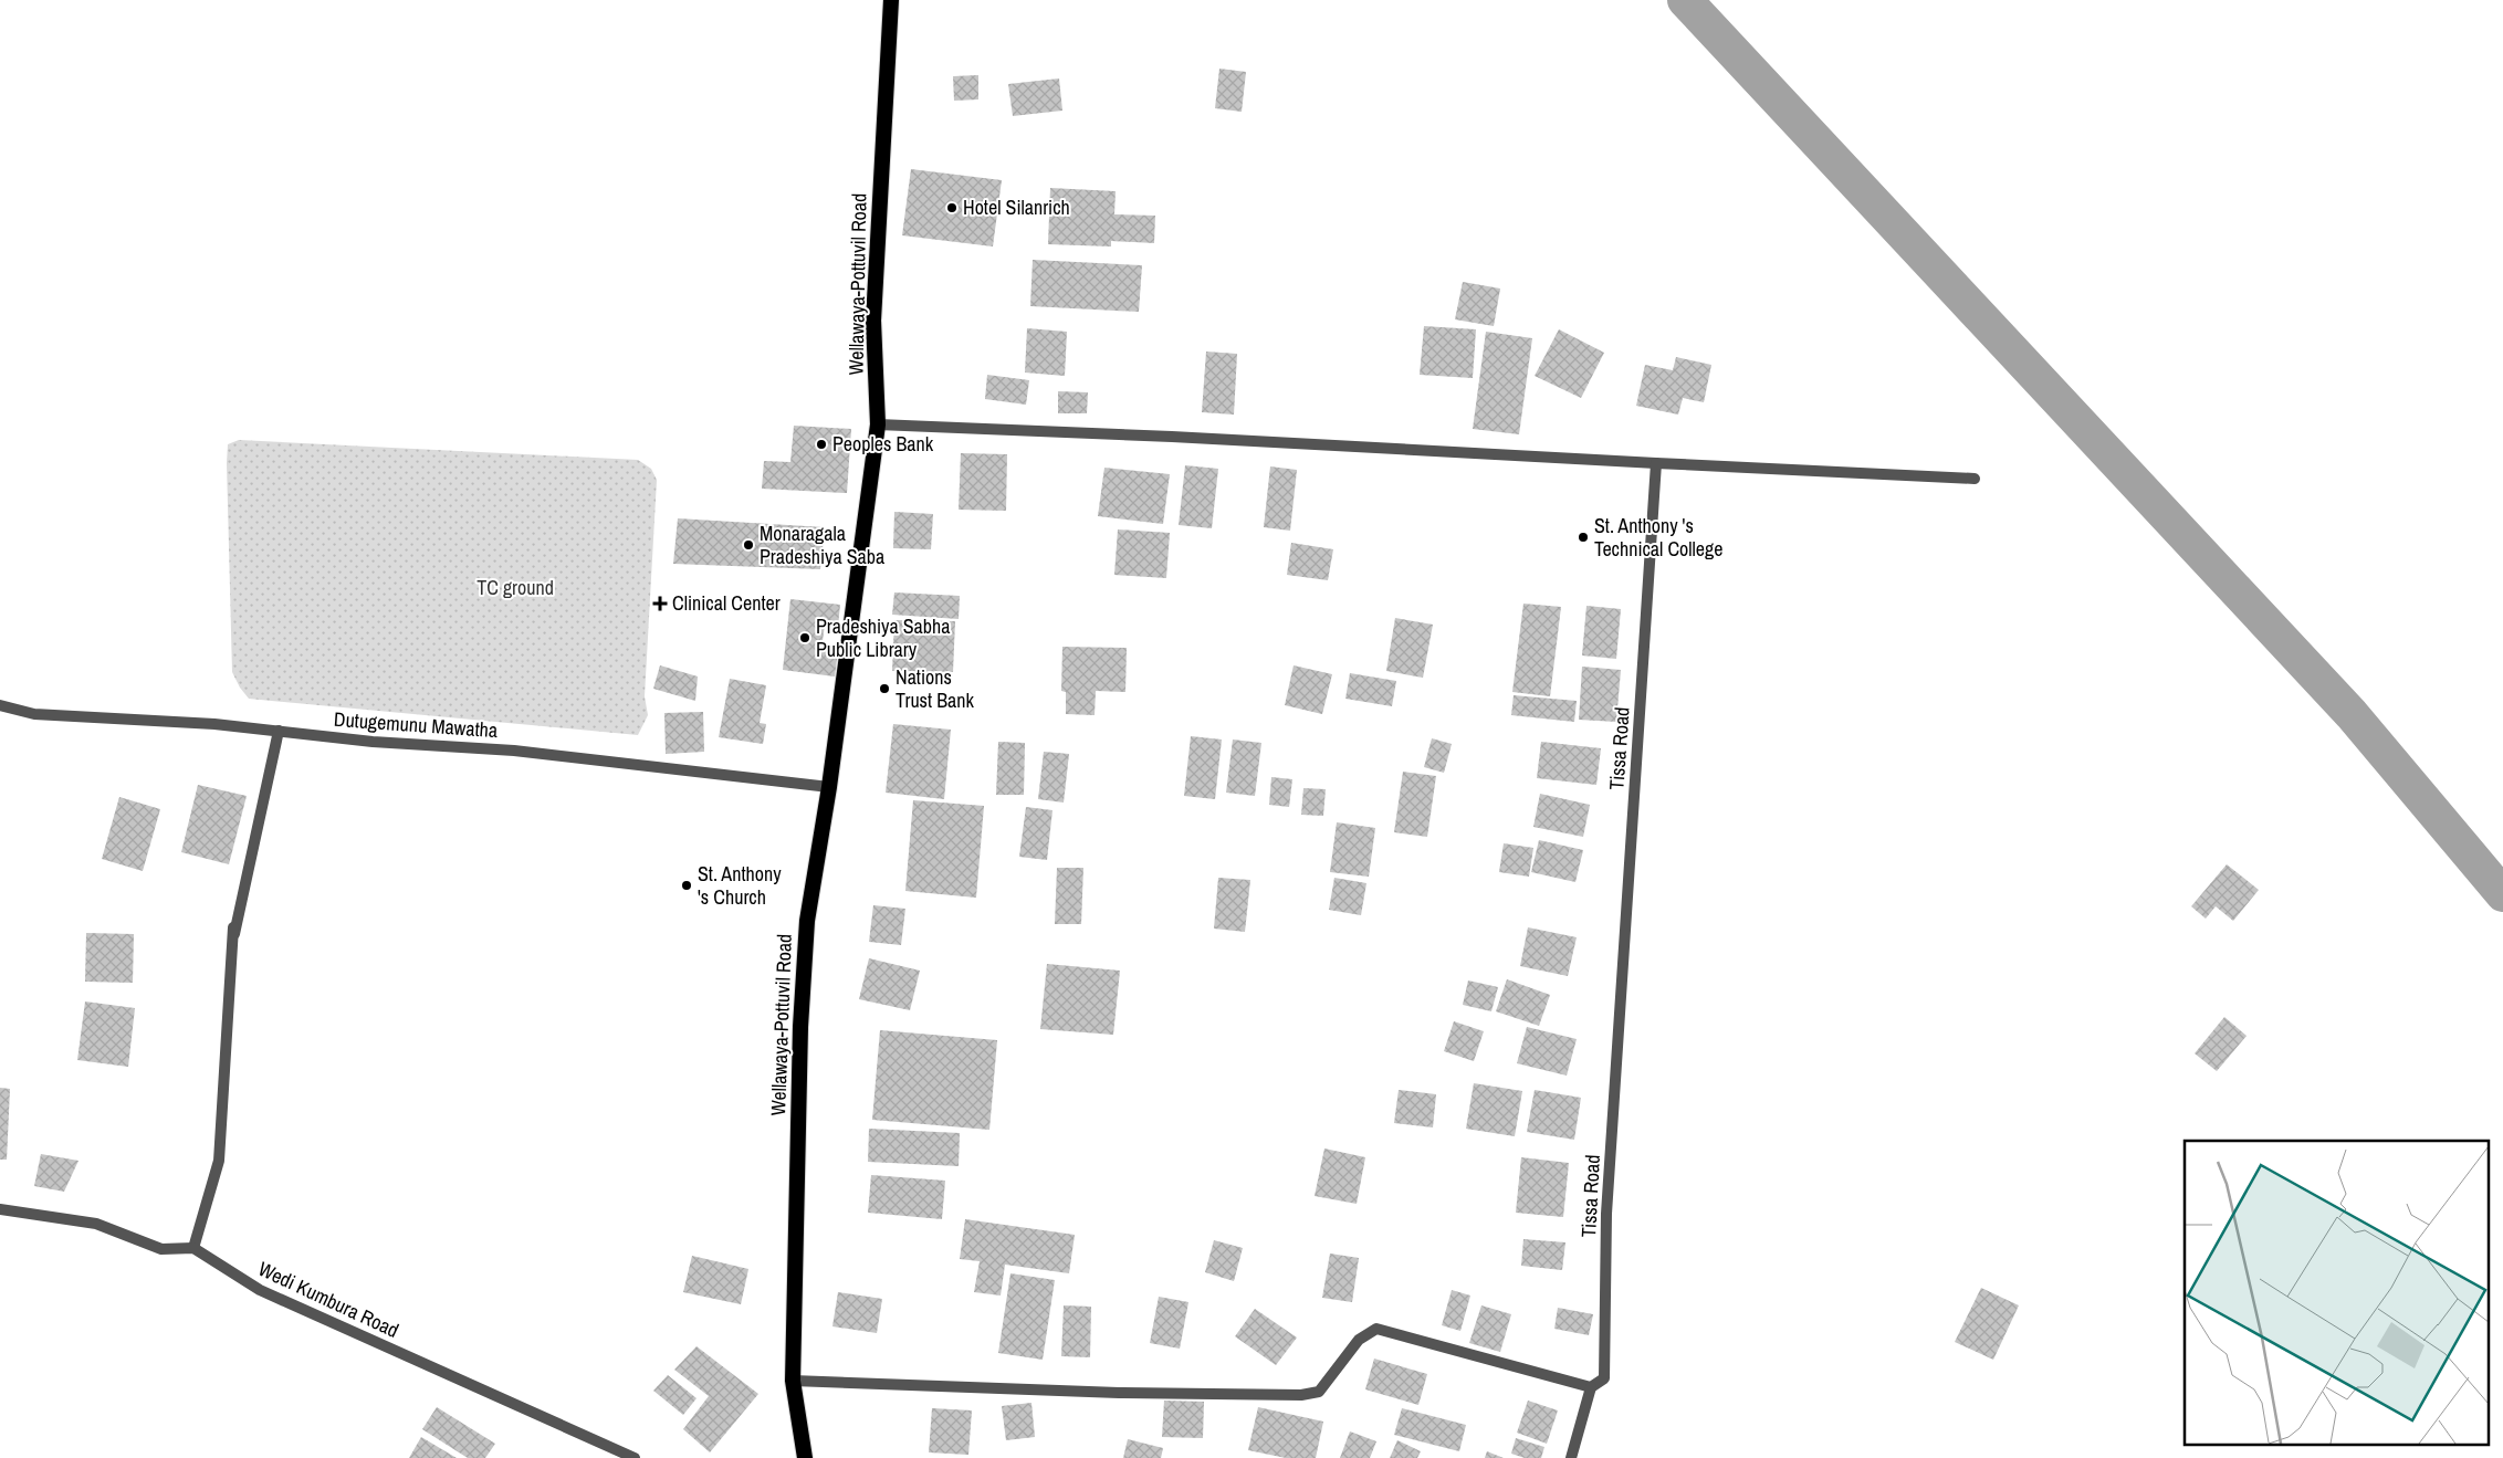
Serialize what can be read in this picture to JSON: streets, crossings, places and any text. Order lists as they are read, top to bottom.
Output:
{
  "streets": {
    "highway": ["Wellawaya-Pottuvil Road"],
    "street": ["Dutugemunu Mawatha", "Tissa Road", "Wedi Kumbura Road"]
  },
  "crossings": [
    ["Wellawaya-Pottuvil Road", "Dutugemunu Mawatha"]
  ],
  "parks": ["TC ground"],
  "places": {
    "other": [
      "Hotel Silanrich",
      "Peoples Bank",
      "St. Anthony 's Technical College",
      "Monaragala Pradeshiya Saba",
      "Pradeshiya Sabha Public Library",
      "Nations Trust Bank",
      "St. Anthony 's Church"
    ],
    "health": ["Clinical Center"]
  }
}
